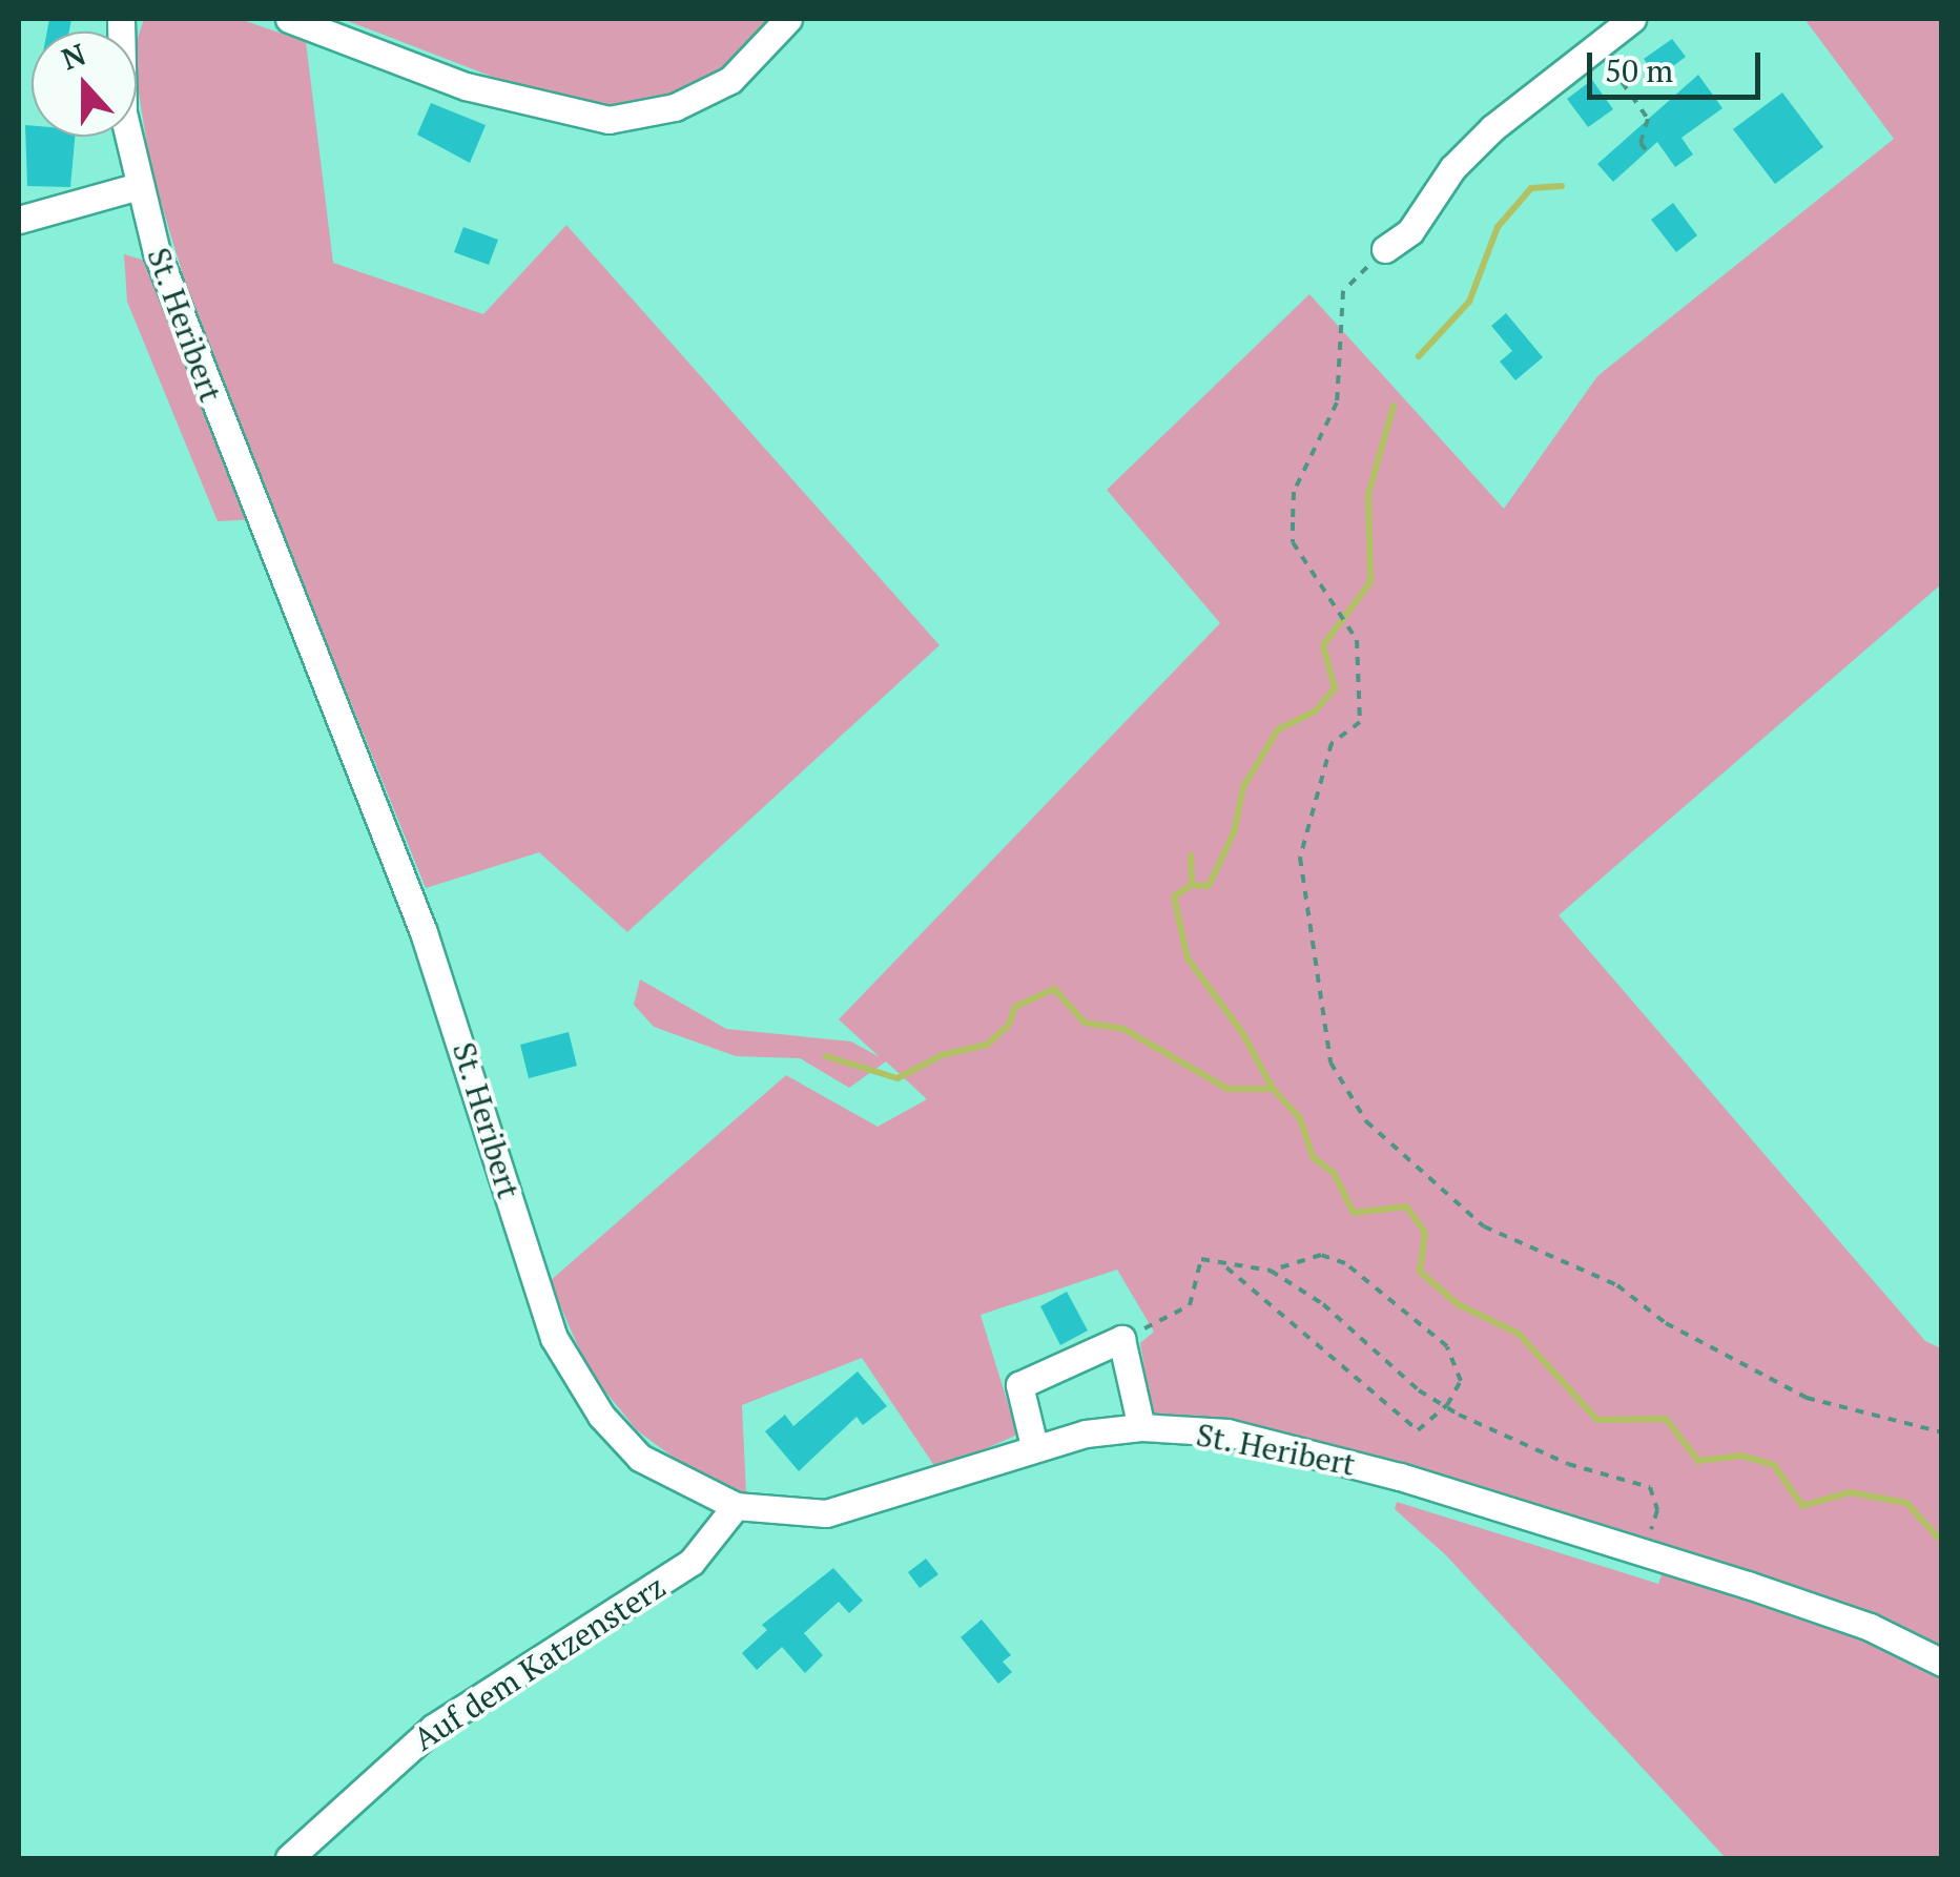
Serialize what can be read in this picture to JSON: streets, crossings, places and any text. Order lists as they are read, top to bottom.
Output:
{
  "streets": {
    "street": ["St. Heribert", "Auf dem Katzensterz"]
  },
  "crossings": [
    ["St. Heribert", "Auf dem Katzensterz"]
  ],
  "scale_bar": "50 m",
  "north": "top"
}
